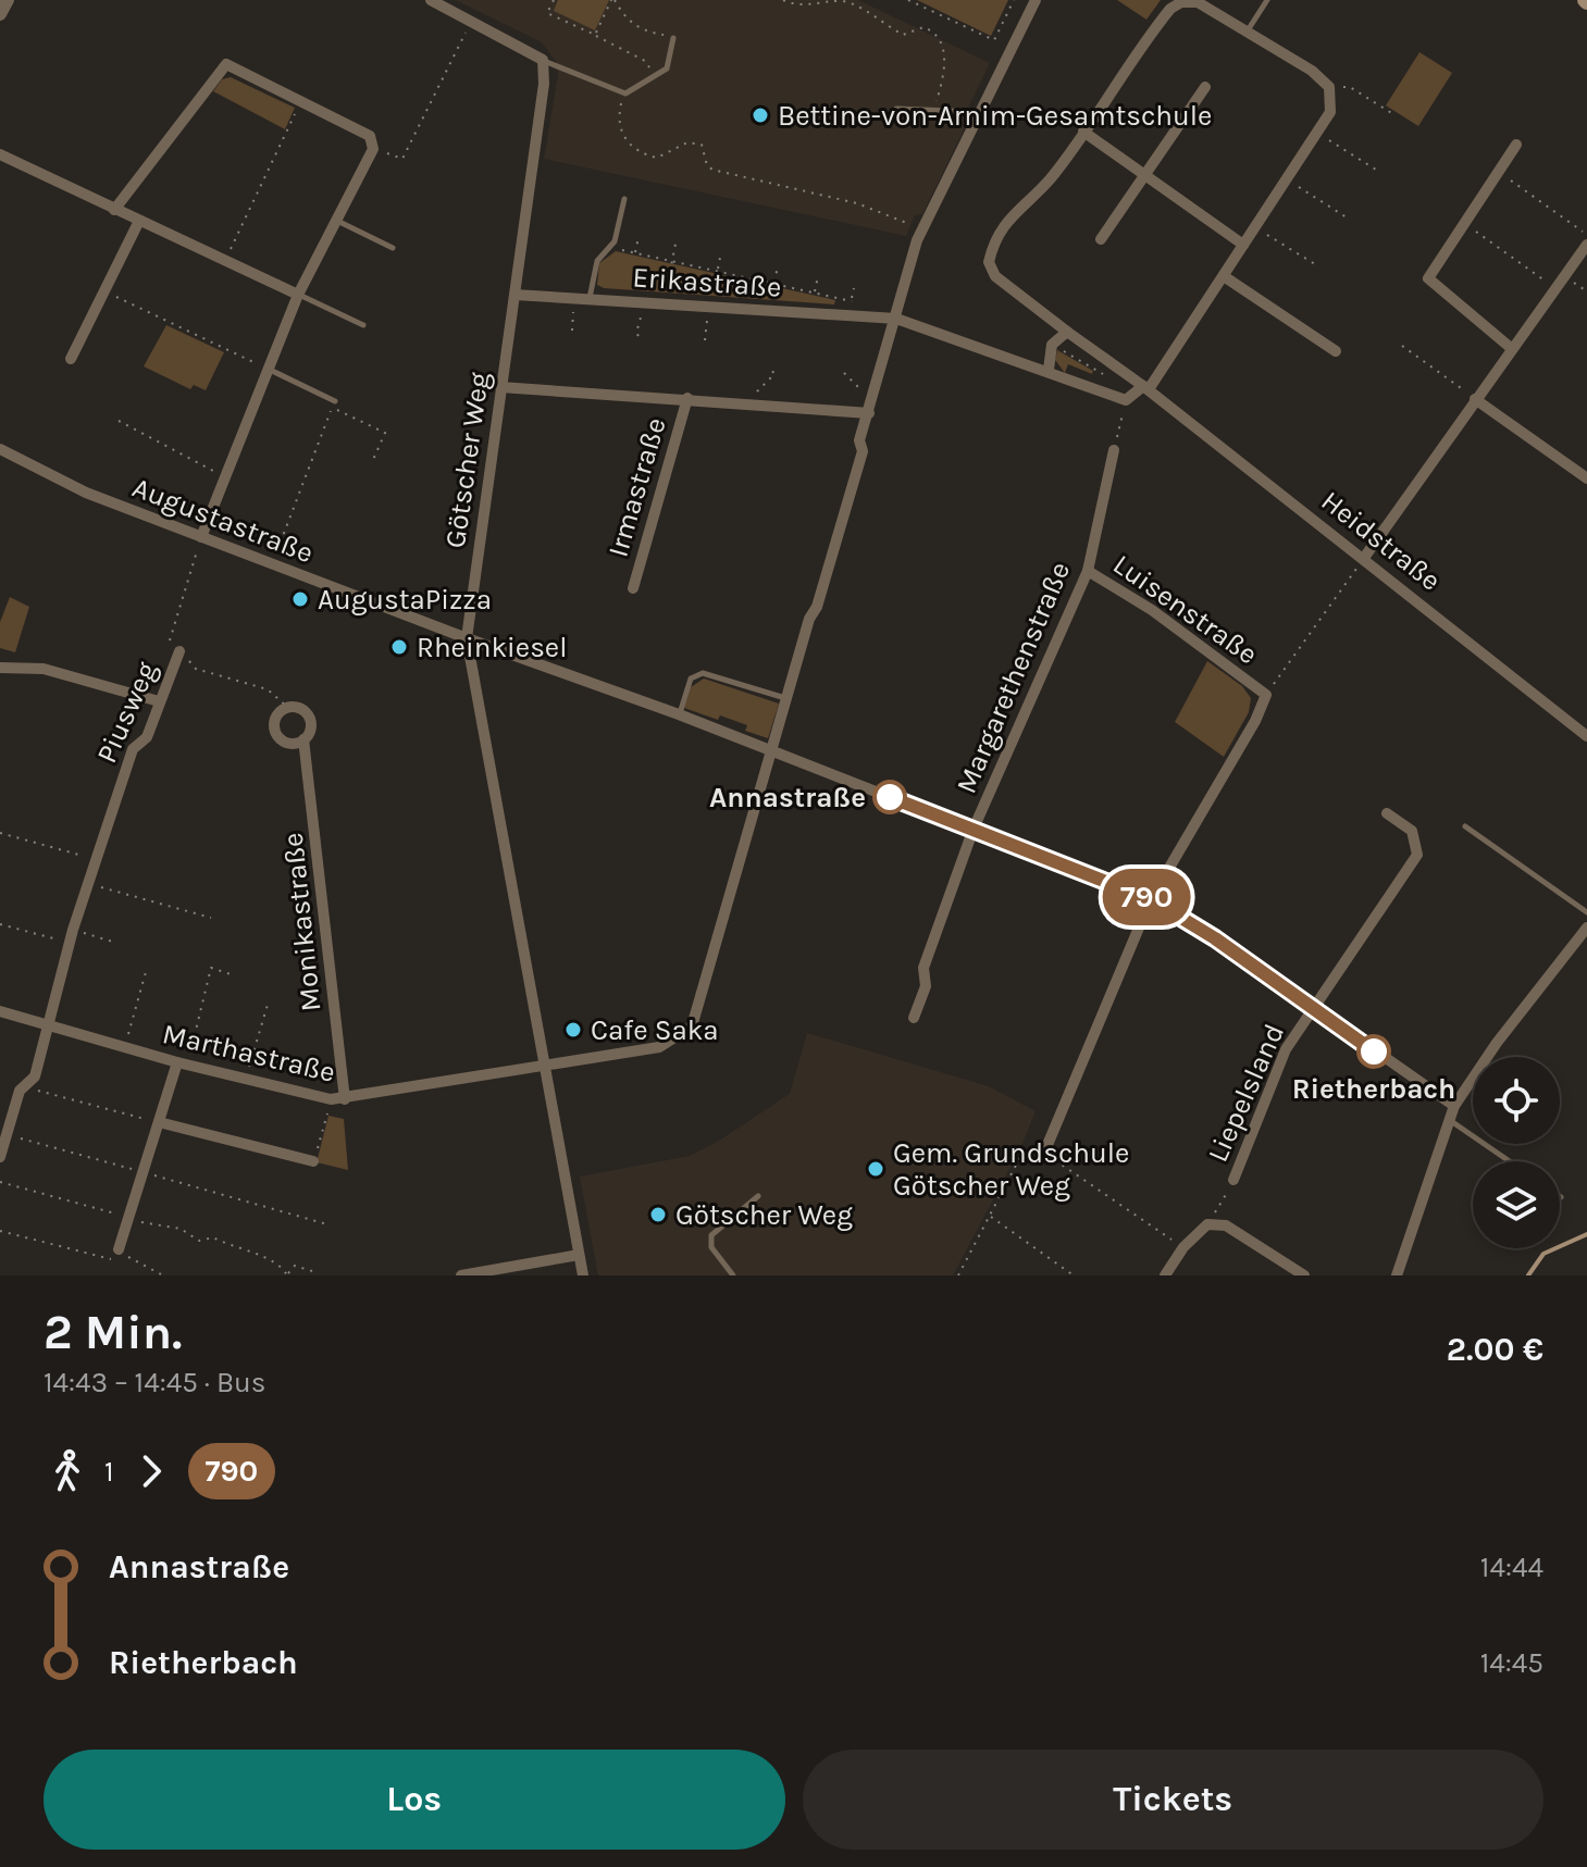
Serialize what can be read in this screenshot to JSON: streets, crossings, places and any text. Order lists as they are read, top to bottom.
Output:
{
  "streets": {
    "street": [
      "Erikastraße",
      "Götscher Weg",
      "Irmastraße",
      "Augustastraße",
      "Heidstraße",
      "Luisenstraße",
      "Margarethenstraße",
      "Piusweg",
      "Monikastraße",
      "Marthastraße",
      "Liepelsland"
    ]
  },
  "crossings": [
    ["Erikastraße", "Götscher Weg"],
    ["Götscher Weg", "Irmastraße"],
    ["Götscher Weg", "Augustastraße"],
    ["Götscher Weg", "Marthastraße"],
    ["Augustastraße", "Luisenstraße"],
    ["Augustastraße", "Margarethenstraße"],
    ["Augustastraße", "Piusweg"],
    ["Augustastraße", "Liepelsland"],
    ["Luisenstraße", "Margarethenstraße"],
    ["Piusweg", "Marthastraße"],
    ["Monikastraße", "Marthastraße"]
  ],
  "places": [
    "Bettine-von-Arnim-Gesamtschule",
    "AugustaPizza",
    "Rheinkiesel",
    "Annastraße",
    "Cafe Saka",
    "Rietherbach",
    "Gem. Grundschule Götscher Weg",
    "Götscher Weg"
  ],
  "lines": ["bus line 790"],
  "page": {
    "on_map": "790",
    "heading": ["2 Min.", "14:43 – 14:45 · Bus", "2.00 €"],
    "legs": ["1", "790"],
    "list": [
      {
        "name": "Annastraße",
        "value": "14:44"
      },
      {
        "name": "Rietherbach",
        "value": "14:45"
      }
    ],
    "buttons": ["Los", "Tickets"]
  }
}
